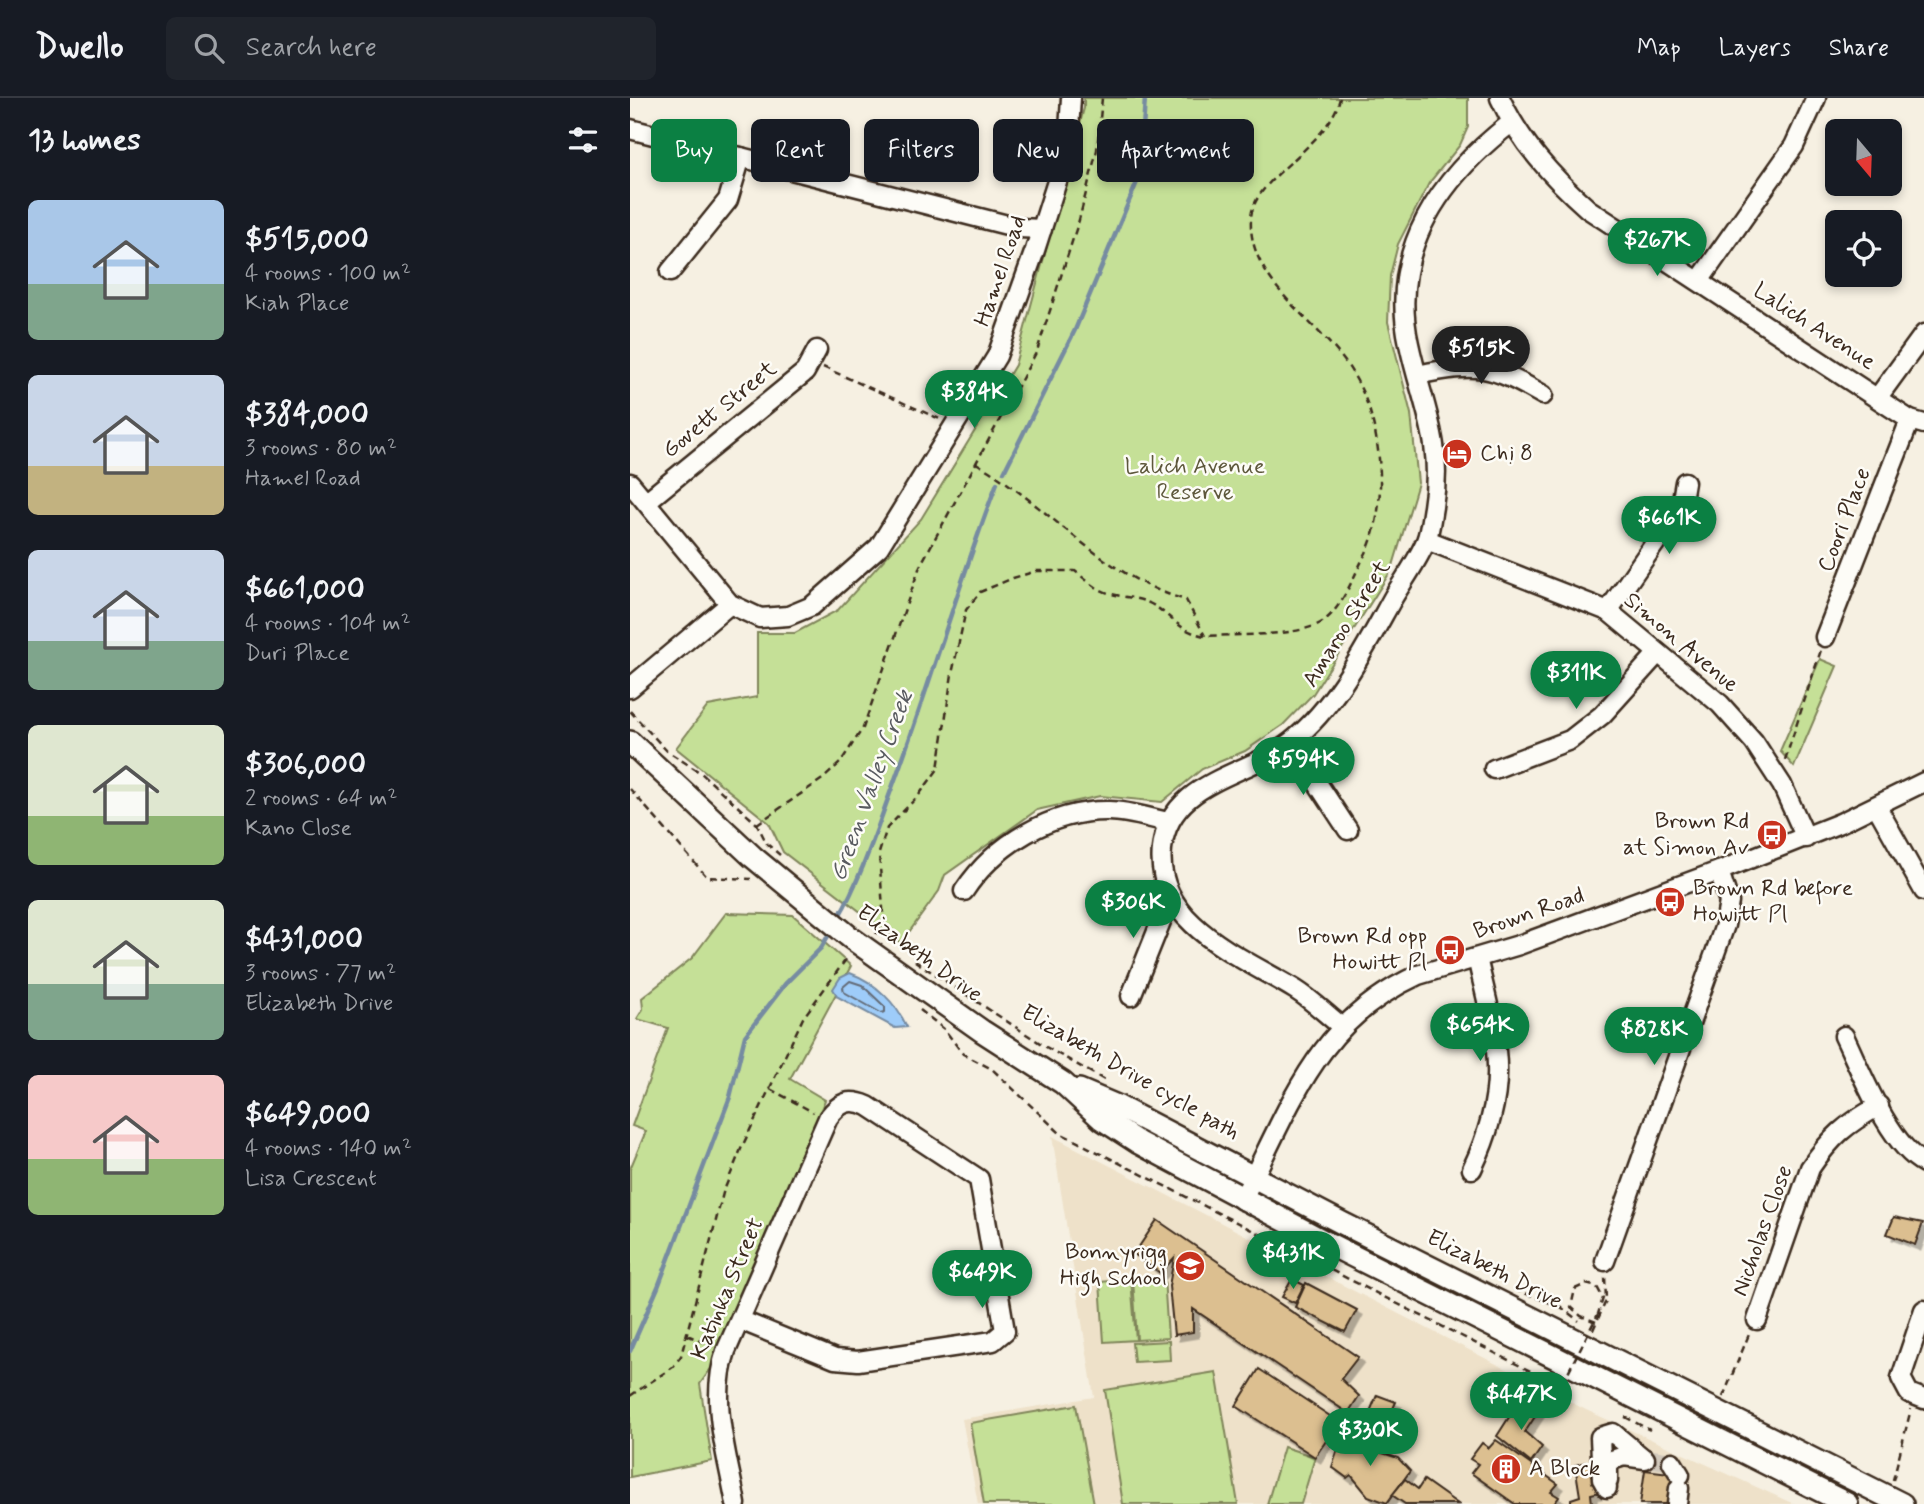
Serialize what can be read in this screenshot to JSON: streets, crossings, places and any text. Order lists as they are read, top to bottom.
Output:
{
  "streets": {
    "main road": ["Elizabeth Drive"],
    "street": [
      "Hamel Road",
      "Lalich Avenue",
      "Govett Street",
      "Coori Place",
      "Amaroo Street",
      "Simon Avenue",
      "Brown Road",
      "Nicholas Close",
      "Katinka Street"
    ],
    "path": ["Elizabeth Drive cycle path"]
  },
  "crossings": [
    ["Lalich Avenue", "Coori Place"],
    ["Lalich Avenue", "Amaroo Street"],
    ["Amaroo Street", "Simon Avenue"],
    ["Simon Avenue", "Brown Road"],
    ["Brown Road", "Elizabeth Drive"]
  ],
  "water": ["Green Valley Creek"],
  "parks": ["Lalich Avenue Reserve"],
  "places": {
    "hotel": ["Chị 8"],
    "bus stop": ["Brown Rd at Simon Av", "Brown Rd before Howitt Pl", "Brown Rd opp Howitt Pl"],
    "school or university": ["Bonnyrigg High School"],
    "building": ["A Block"]
  },
  "north": "bottom",
  "page": {
    "header": "Dwello",
    "search": "Search here",
    "nav": ["Map", "Layers", "Share"],
    "heading": "13 homes",
    "chip": [
      "Buy",
      "Rent",
      "Filters",
      "New",
      "Apartment"
    ],
    "list": [
      {
        "name": "$515,000",
        "note": "4 rooms · 100 m² · Kiah Place"
      },
      {
        "name": "$384,000",
        "note": "3 rooms · 80 m² · Hamel Road"
      },
      {
        "name": "$661,000",
        "note": "4 rooms · 104 m² · Duri Place"
      },
      {
        "name": "$306,000",
        "note": "2 rooms · 64 m² · Kano Close"
      },
      {
        "name": "$431,000",
        "note": "3 rooms · 77 m² · Elizabeth Drive"
      },
      {
        "name": "$649,000",
        "note": "4 rooms · 140 m² · Lisa Crescent"
      }
    ],
    "price": [
      "$267K",
      "$515K",
      "$384K",
      "$661K",
      "$311K",
      "$594K",
      "$306K",
      "$654K",
      "$828K",
      "$431K",
      "$649K",
      "$447K",
      "$330K"
    ]
  }
}
